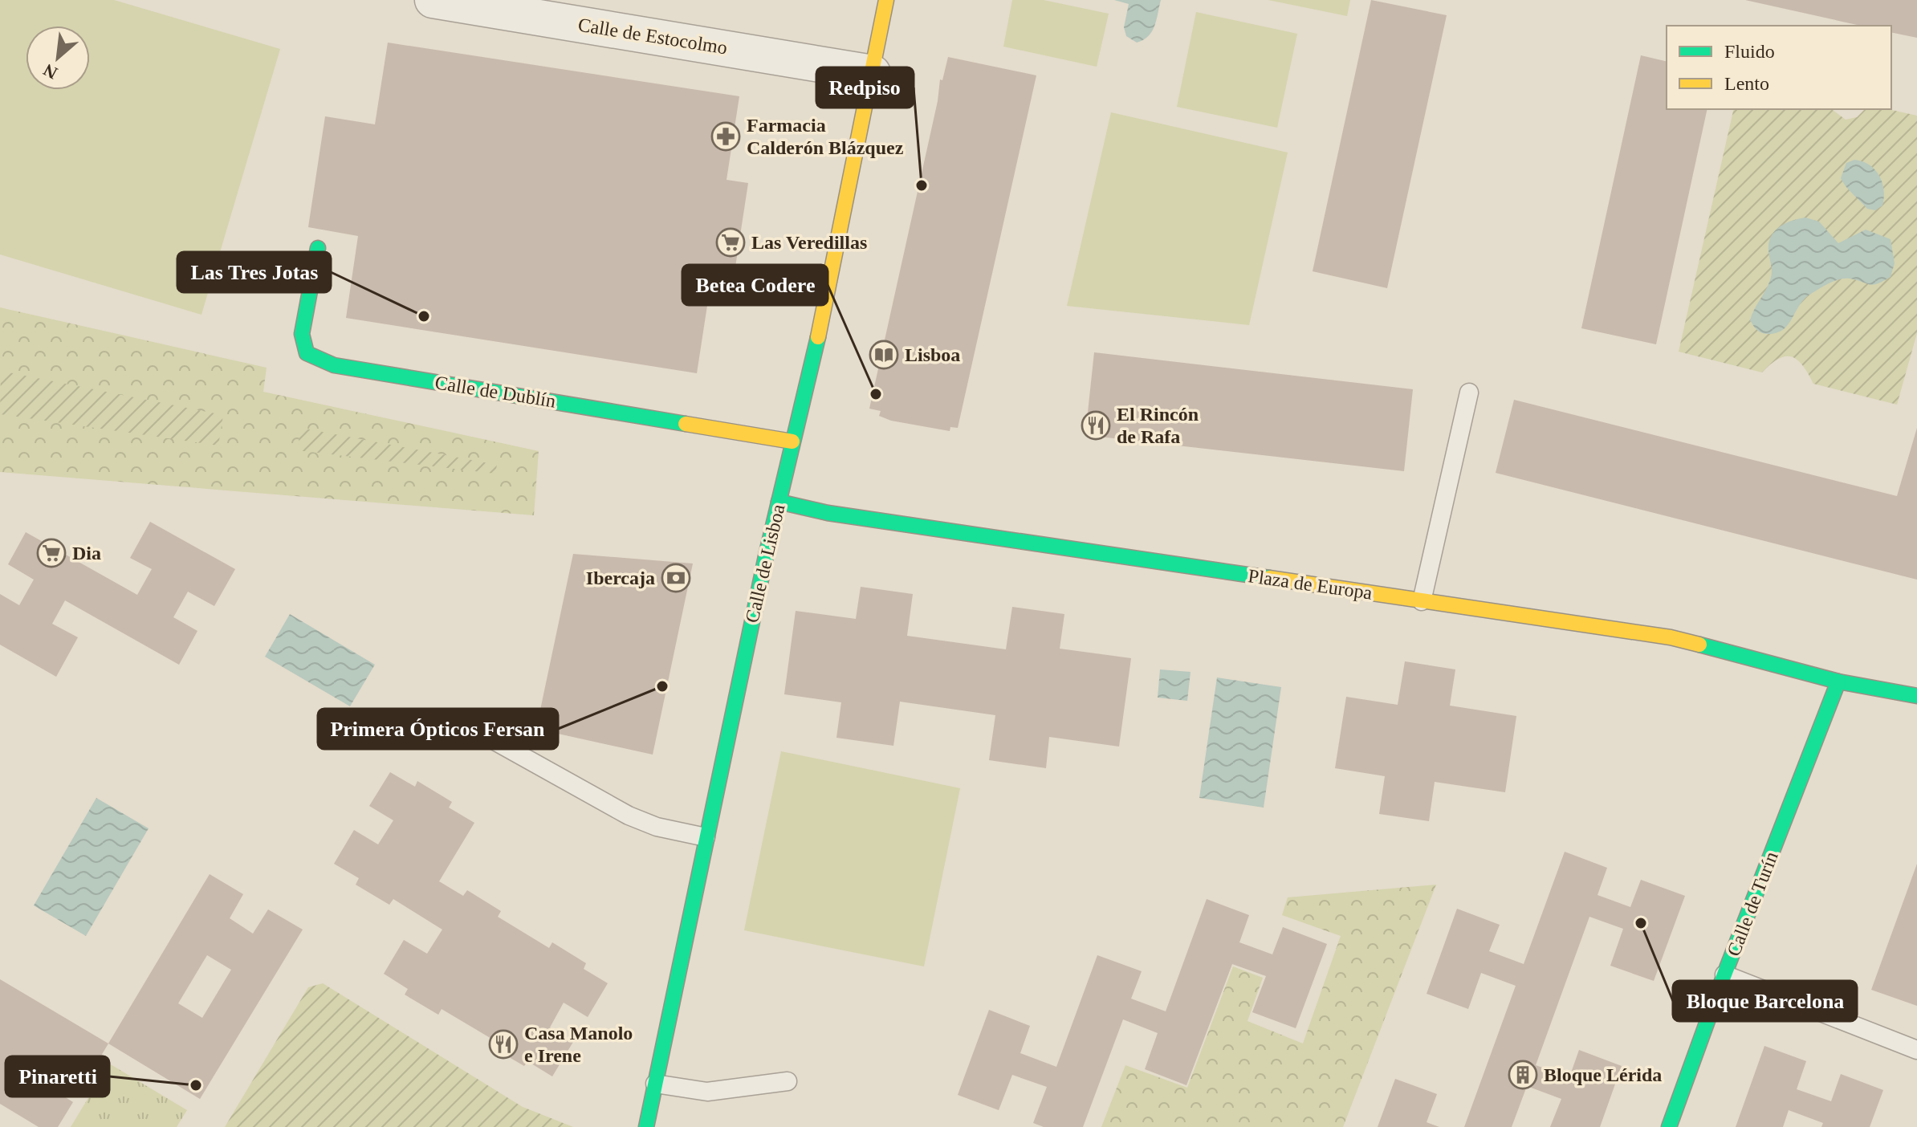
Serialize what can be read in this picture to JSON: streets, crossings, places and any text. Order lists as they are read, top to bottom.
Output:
{
  "streets": {
    "street": [
      "Calle de Estocolmo",
      "Calle de Dublín",
      "Calle de Lisboa",
      "Plaza de Europa",
      "Calle de Turín"
    ]
  },
  "crossings": [
    ["Calle de Estocolmo", "Calle de Lisboa"],
    ["Calle de Dublín", "Calle de Lisboa"],
    ["Calle de Lisboa", "Plaza de Europa"],
    ["Plaza de Europa", "Calle de Turín"]
  ],
  "places": {
    "pharmacy": ["Farmacia Calderón Blázquez"],
    "other": [
      "Redpiso",
      "Las Tres Jotas",
      "Betea Codere",
      "Primera Ópticos Fersan",
      "Bloque Barcelona",
      "Pinaretti"
    ],
    "supermarket": ["Las Veredillas", "Dia"],
    "library": ["Lisboa"],
    "restaurant": ["El Rincón de Rafa", "Casa Manolo e Irene"],
    "bank": ["Ibercaja"],
    "building": ["Bloque Lérida"]
  },
  "legend": ["Fluido", "Lento"],
  "north": "bottom left"
}
